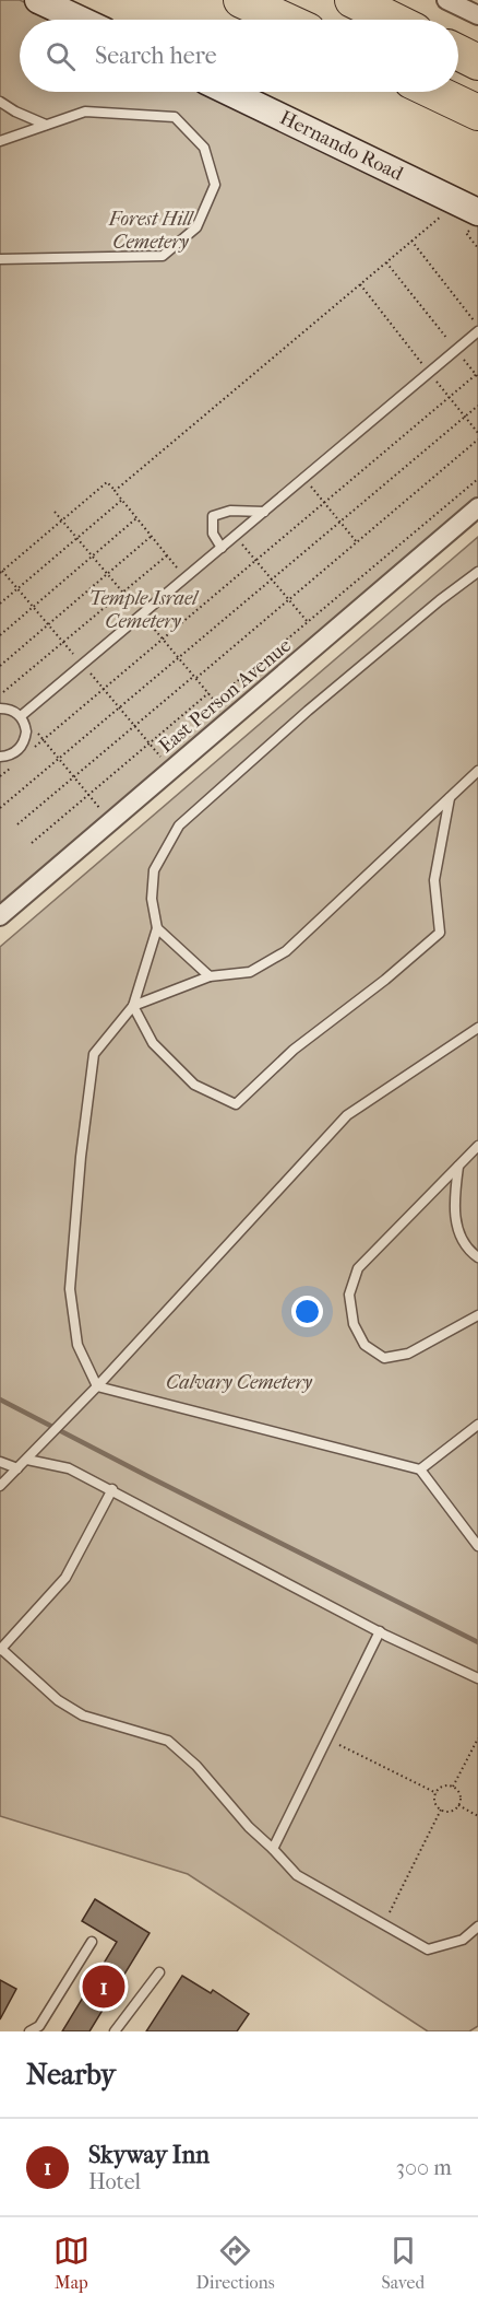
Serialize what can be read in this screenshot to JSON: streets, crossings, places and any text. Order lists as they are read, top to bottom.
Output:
{
  "streets": {
    "street": ["Hernando Road", "East Person Avenue"]
  },
  "parks": ["Forest Hill Cemetery", "Temple Israel Cemetery", "Calvary Cemetery"],
  "page": {
    "search": "Search here",
    "pins": "1",
    "heading": "Nearby",
    "list": [
      {
        "mark": "1",
        "name": "Skyway Inn",
        "note": "Hotel",
        "value": "300 m"
      }
    ],
    "nav": ["Map", "Directions", "Saved"]
  }
}
